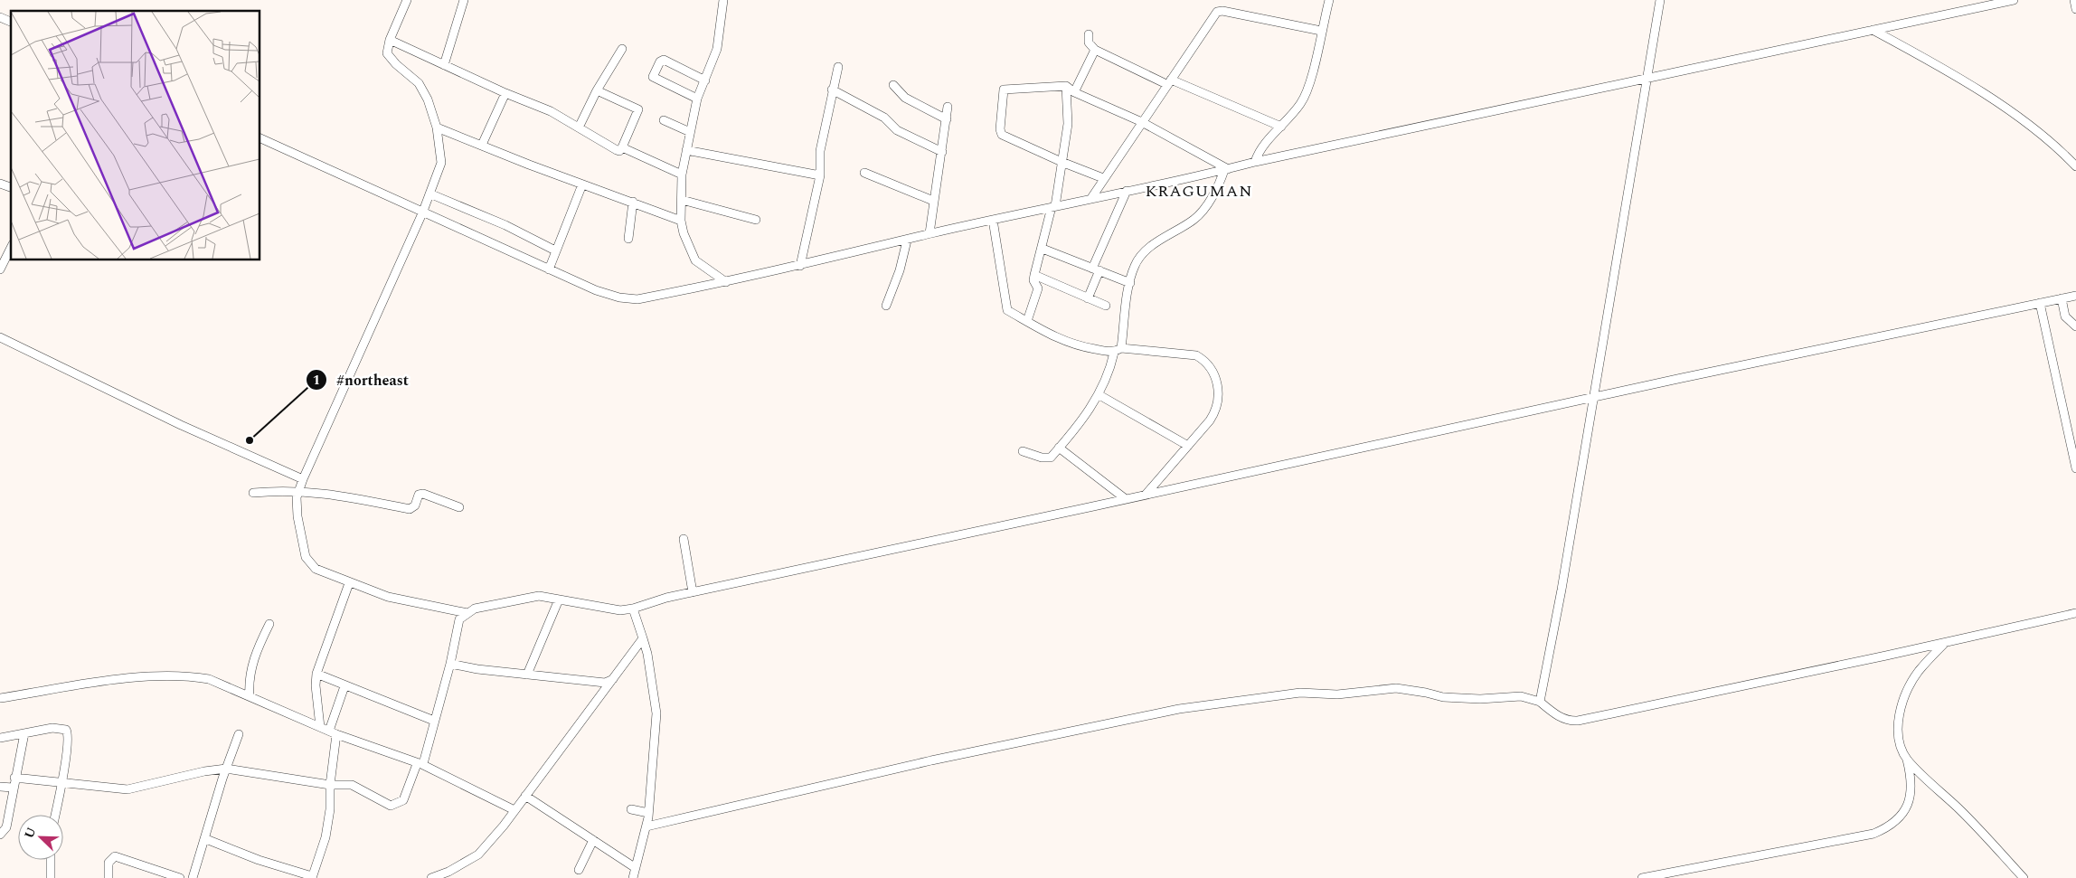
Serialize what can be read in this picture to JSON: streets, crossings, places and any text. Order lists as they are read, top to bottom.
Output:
{
  "districts": ["KRAGUMAN"],
  "places": ["#northeast"],
  "north": "top left"
}
